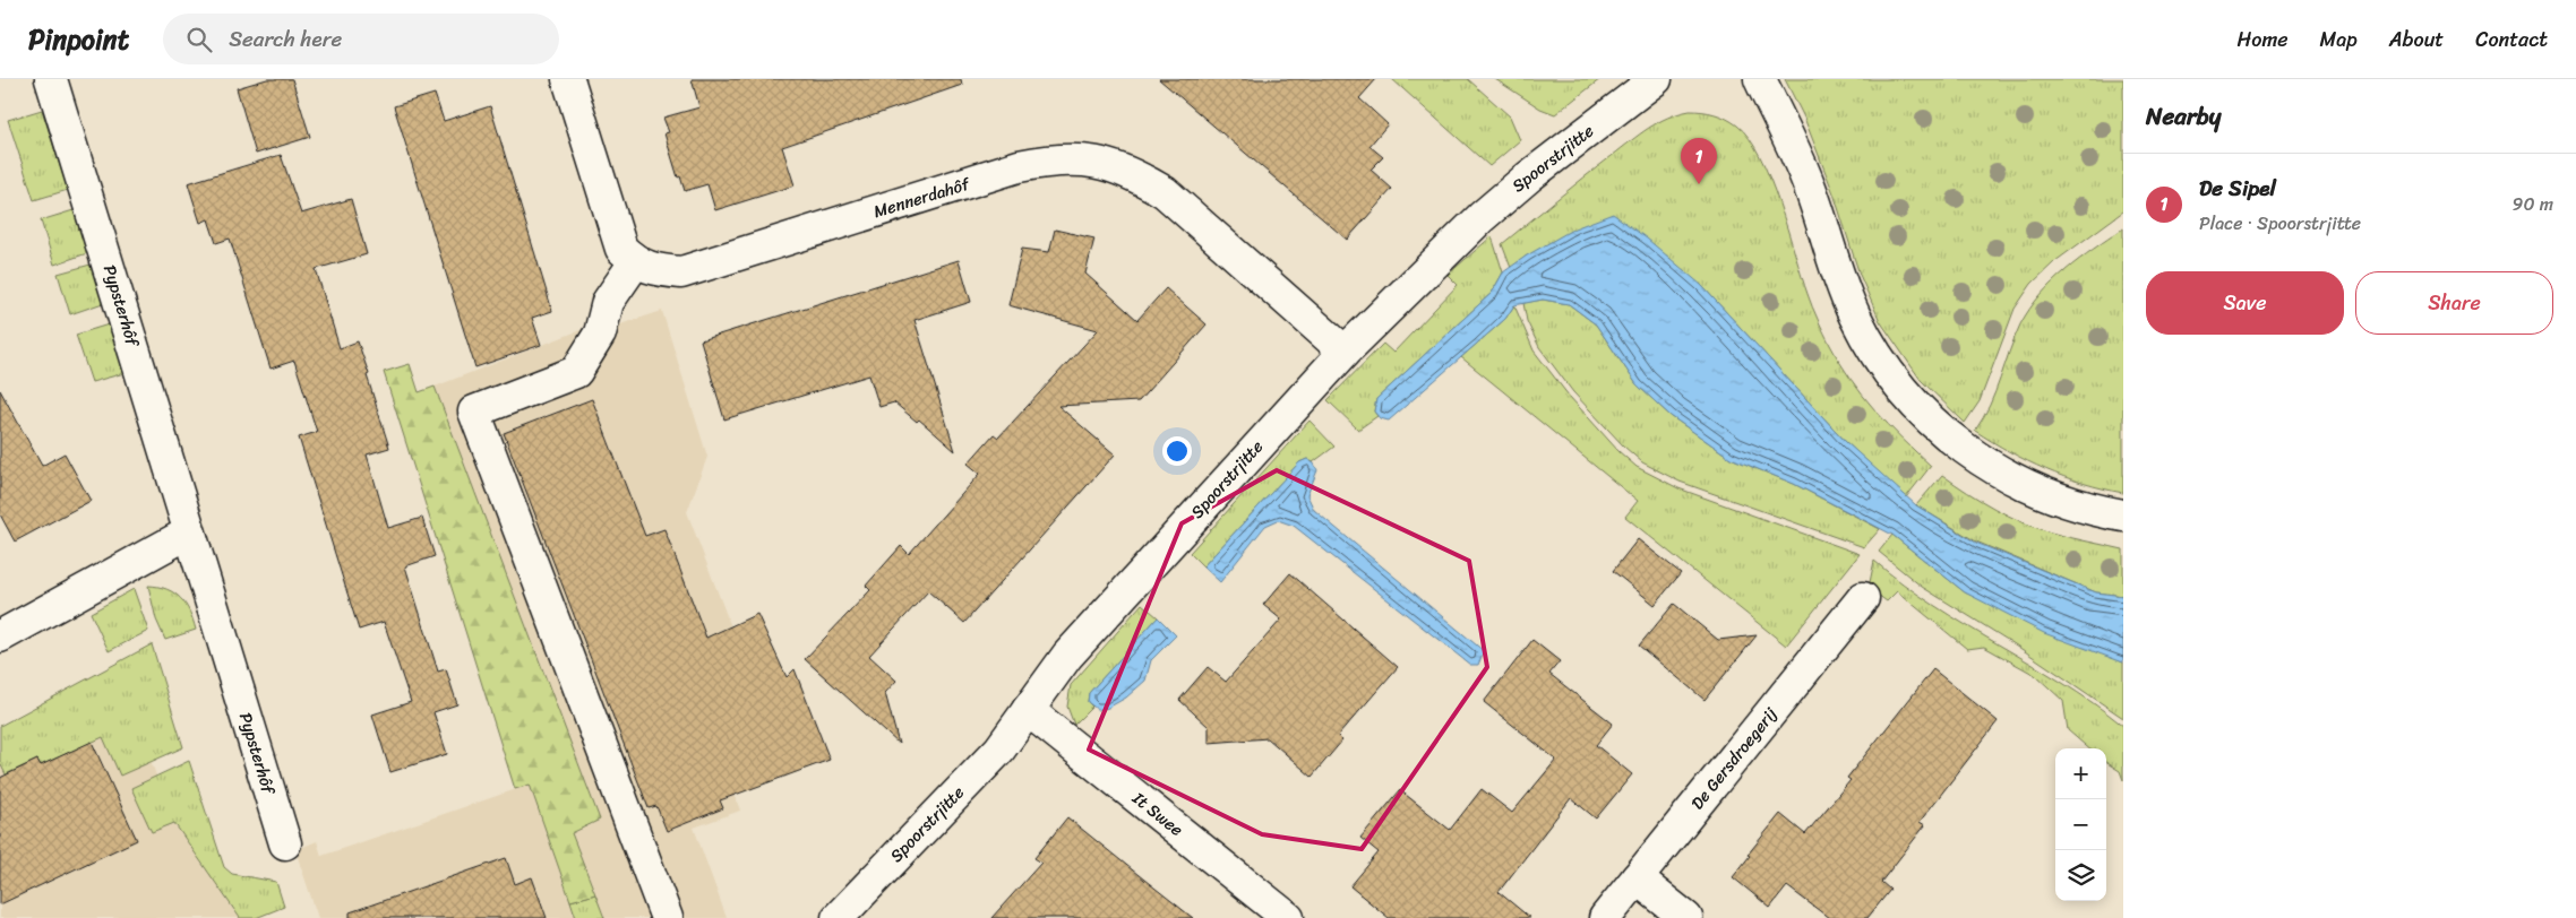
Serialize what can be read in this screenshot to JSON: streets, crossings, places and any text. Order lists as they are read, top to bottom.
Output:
{
  "streets": {
    "street": [
      "Spoorstrjitte",
      "Mennerdahôf",
      "Pypsterhôf",
      "De Gersdroegerij",
      "It Swee"
    ]
  },
  "crossings": [
    ["Spoorstrjitte", "Mennerdahôf"],
    ["Spoorstrjitte", "It Swee"]
  ],
  "page": {
    "header": "Pinpoint",
    "search": "Search here",
    "nav": [
      "Home",
      "Map",
      "About",
      "Contact"
    ],
    "heading": "Nearby",
    "pins": "1",
    "list": [
      {
        "mark": "1",
        "name": "De Sipel",
        "note": "Place · Spoorstrjitte",
        "value": "90 m"
      }
    ],
    "buttons": ["Save", "Share"],
    "map_buttons": ["+", "−"]
  }
}
